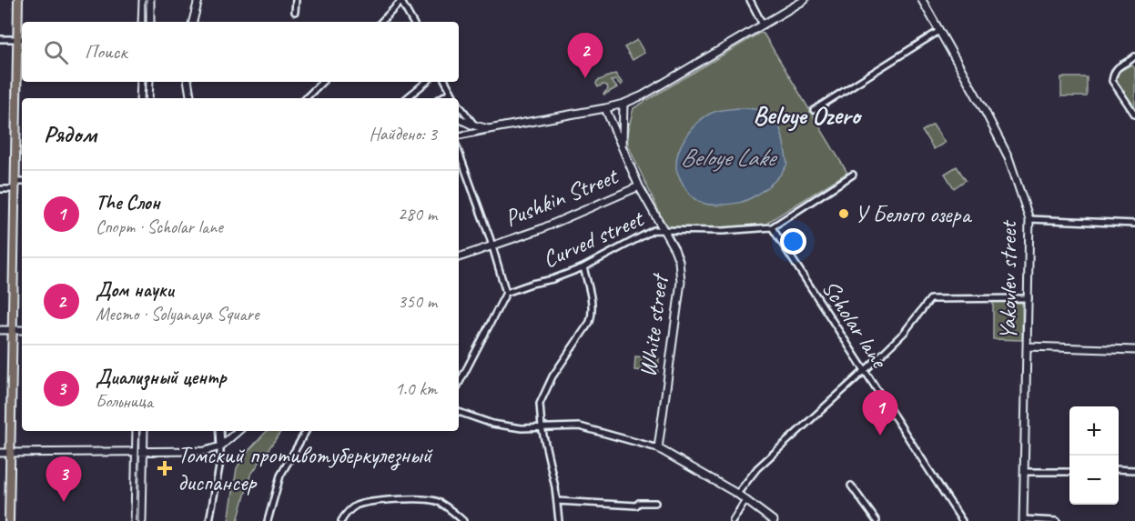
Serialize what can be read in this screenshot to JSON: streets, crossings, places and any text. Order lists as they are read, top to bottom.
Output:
{
  "streets": {
    "main road": ["Pushkin Street", "Yakovlev street", "White street"],
    "street": ["Curved street", "Scholar lane"]
  },
  "crossings": [
    ["Pushkin Street", "White street"],
    ["Curved street", "Scholar lane"],
    ["Curved street", "White street"]
  ],
  "districts": ["Beloye Ozero"],
  "water": ["Beloye Lake"],
  "places": {
    "other": ["У Белого озера"],
    "health": ["Томский противотуберкулезный диспансер"]
  },
  "page": {
    "search": "Поиск",
    "pins": ["2", "1", "3"],
    "heading": ["Рядом", "Найдено: 3"],
    "list": [
      {
        "mark": "1",
        "name": "The Слон",
        "note": "Спорт · Scholar lane",
        "value": "280 m"
      },
      {
        "mark": "2",
        "name": "Дом науки",
        "note": "Место · Solyanaya Square",
        "value": "350 m"
      },
      {
        "mark": "3",
        "name": "Диализный центр",
        "note": "Больница",
        "value": "1.0 km"
      }
    ],
    "map_buttons": ["+", "−"]
  }
}
